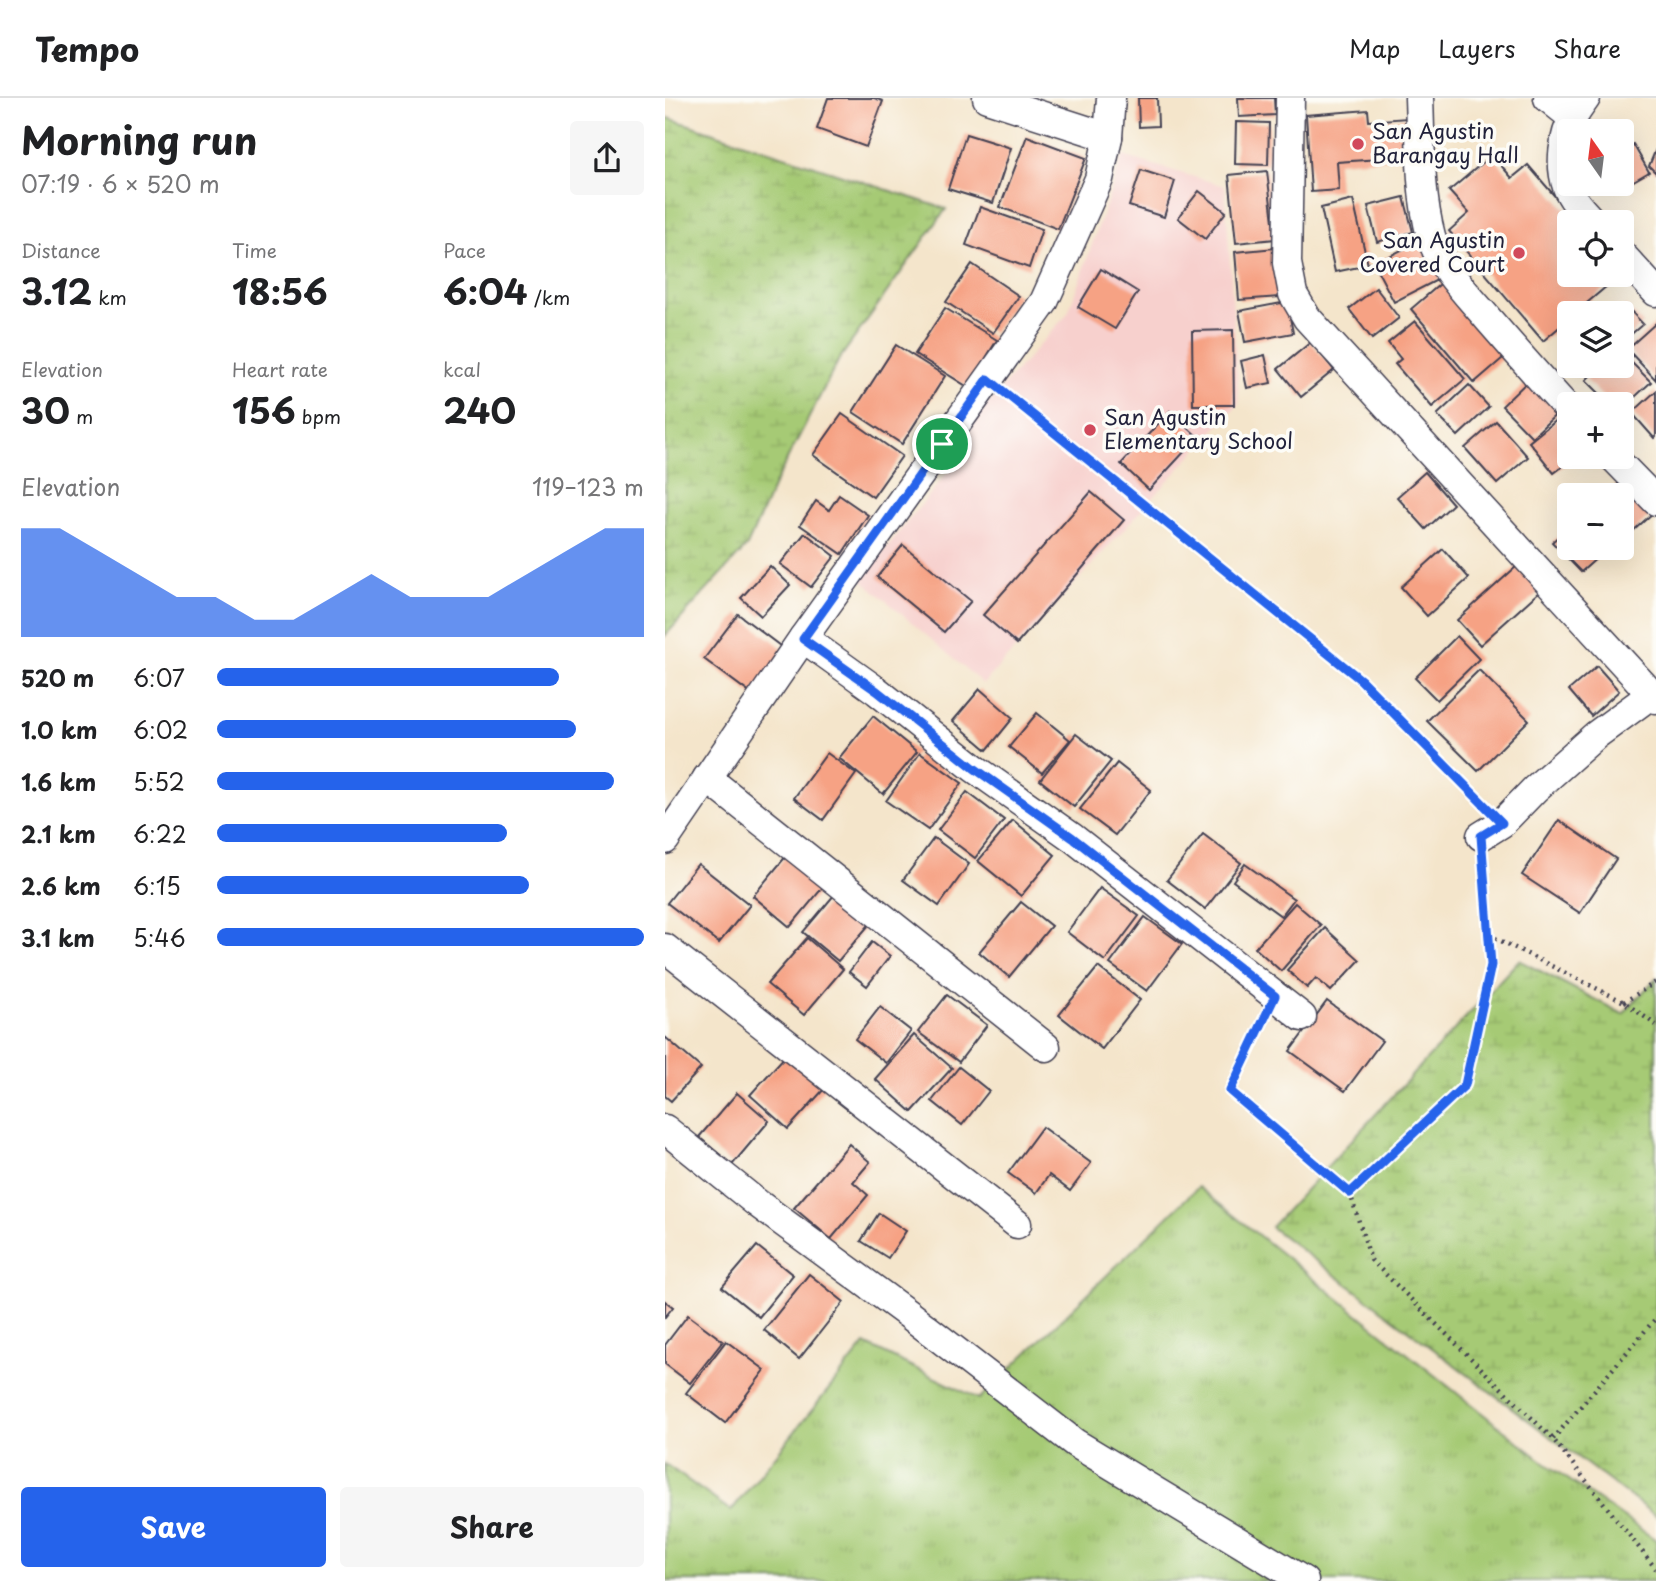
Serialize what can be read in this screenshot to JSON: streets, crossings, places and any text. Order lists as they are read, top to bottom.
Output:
{
  "places": ["San Agustin Barangay Hall", "San Agustin Covered Court", "San Agustin Elementary School"],
  "north": "top",
  "page": {
    "header": "Tempo",
    "nav": ["Map", "Layers", "Share"],
    "heading": ["Morning run", "07:19 · 6 × 520 m"],
    "map_buttons": ["+", "−"],
    "stats": [
      ["Distance", "3.12 km"],
      ["Time", "18:56"],
      ["Pace", "6:04 /km"],
      ["Elevation", "30 m"],
      ["Heart rate", "156 bpm"],
      ["kcal", "240"]
    ],
    "chart": ["Elevation", "119–123 m"],
    "list": [
      {
        "name": "520 m",
        "note": "6:07"
      },
      {
        "name": "1.0 km",
        "note": "6:02"
      },
      {
        "name": "1.6 km",
        "note": "5:52"
      },
      {
        "name": "2.1 km",
        "note": "6:22"
      },
      {
        "name": "2.6 km",
        "note": "6:15"
      },
      {
        "name": "3.1 km",
        "note": "5:46"
      }
    ],
    "buttons": ["Save", "Share"]
  }
}
